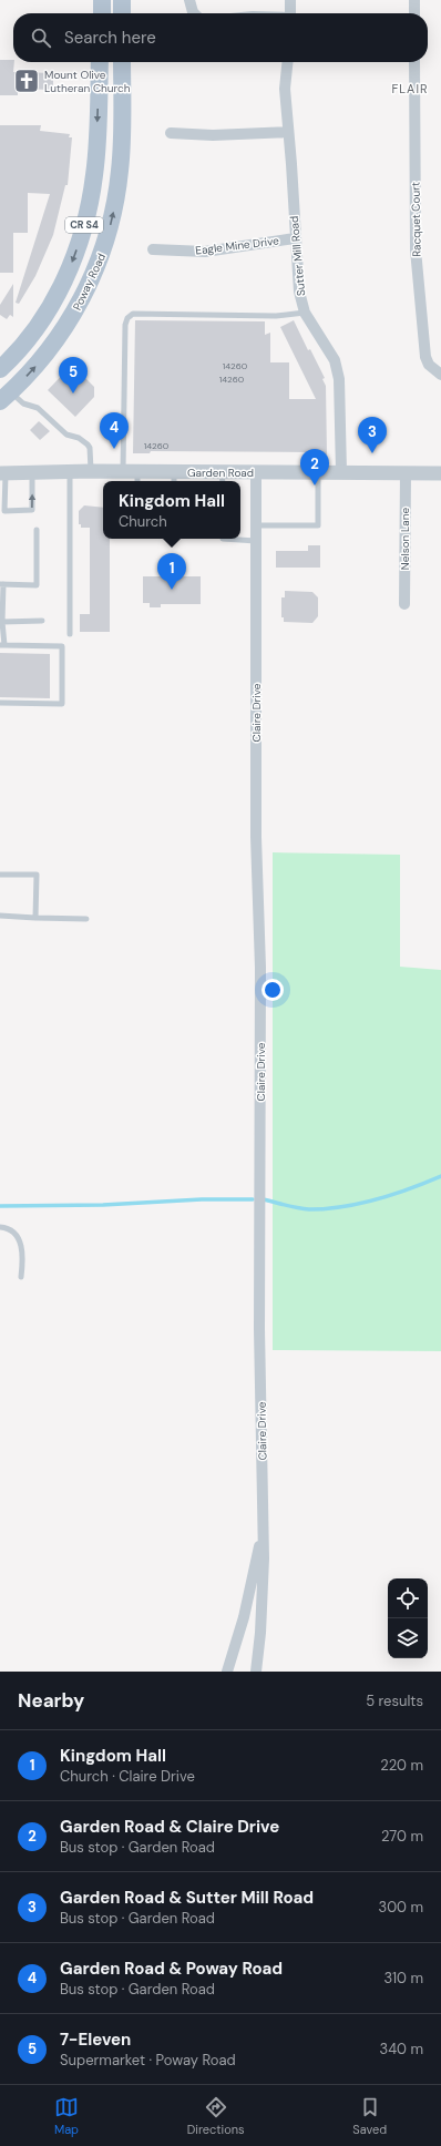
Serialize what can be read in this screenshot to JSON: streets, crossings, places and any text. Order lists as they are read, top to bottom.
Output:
{
  "streets": {
    "main road": ["CR S4", "Poway Road"],
    "street": [
      "Racquet Court",
      "Eagle Mine Drive",
      "Sutter Mill Road",
      "Garden Road",
      "Nelson Lane",
      "Claire Drive"
    ]
  },
  "crossings": [
    ["Eagle Mine Drive", "Sutter Mill Road"],
    ["Sutter Mill Road", "Garden Road"],
    ["Garden Road", "Nelson Lane"],
    ["Garden Road", "Claire Drive"]
  ],
  "districts": ["FLAIR"],
  "places": {
    "church": ["Mount Olive Lutheran Church"]
  },
  "house_numbers": ["14260", "14260", "14260"],
  "page": {
    "search": "Search here",
    "pins": [
      "5",
      "4",
      "3",
      "2",
      "1"
    ],
    "popup": ["Kingdom Hall", "Church"],
    "heading": ["Nearby", "5 results"],
    "list": [
      {
        "mark": "1",
        "name": "Kingdom Hall",
        "note": "Church · Claire Drive",
        "value": "220 m"
      },
      {
        "mark": "2",
        "name": "Garden Road & Claire Drive",
        "note": "Bus stop · Garden Road",
        "value": "270 m"
      },
      {
        "mark": "3",
        "name": "Garden Road & Sutter Mill Road",
        "note": "Bus stop · Garden Road",
        "value": "300 m"
      },
      {
        "mark": "4",
        "name": "Garden Road & Poway Road",
        "note": "Bus stop · Garden Road",
        "value": "310 m"
      },
      {
        "mark": "5",
        "name": "7-Eleven",
        "note": "Supermarket · Poway Road",
        "value": "340 m"
      }
    ],
    "nav": ["Map", "Directions", "Saved"]
  }
}
